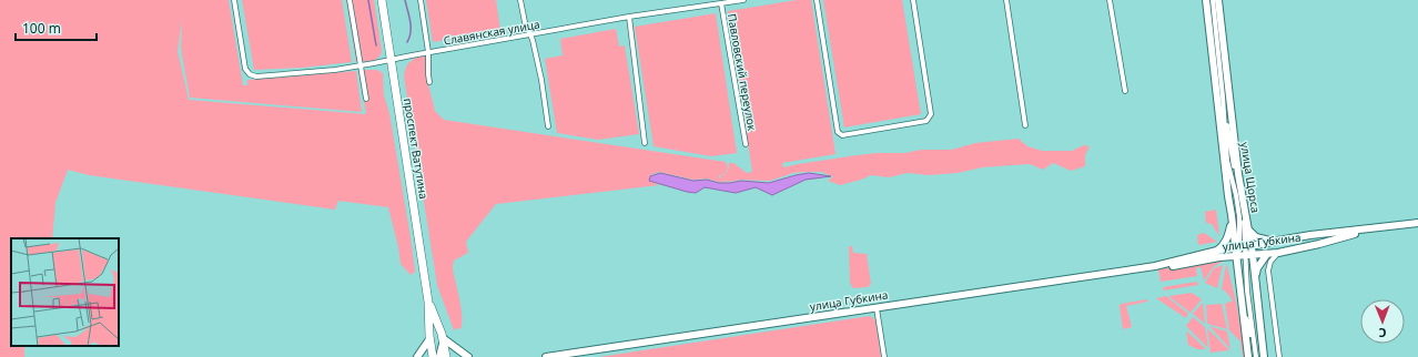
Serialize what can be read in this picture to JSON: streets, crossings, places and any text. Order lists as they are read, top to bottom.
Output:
{
  "streets": {
    "main road": ["проспект Ватутина", "улица Щорса", "улица Губкина"],
    "street": ["Славянская улица", "Павловский переулок"]
  },
  "crossings": [
    ["Славянская улица", "Павловский переулок"],
    ["Славянская улица", "проспект Ватутина"],
    ["улица Щорса", "улица Губкина"]
  ],
  "scale_bar": "100 m",
  "north": "bottom"
}
